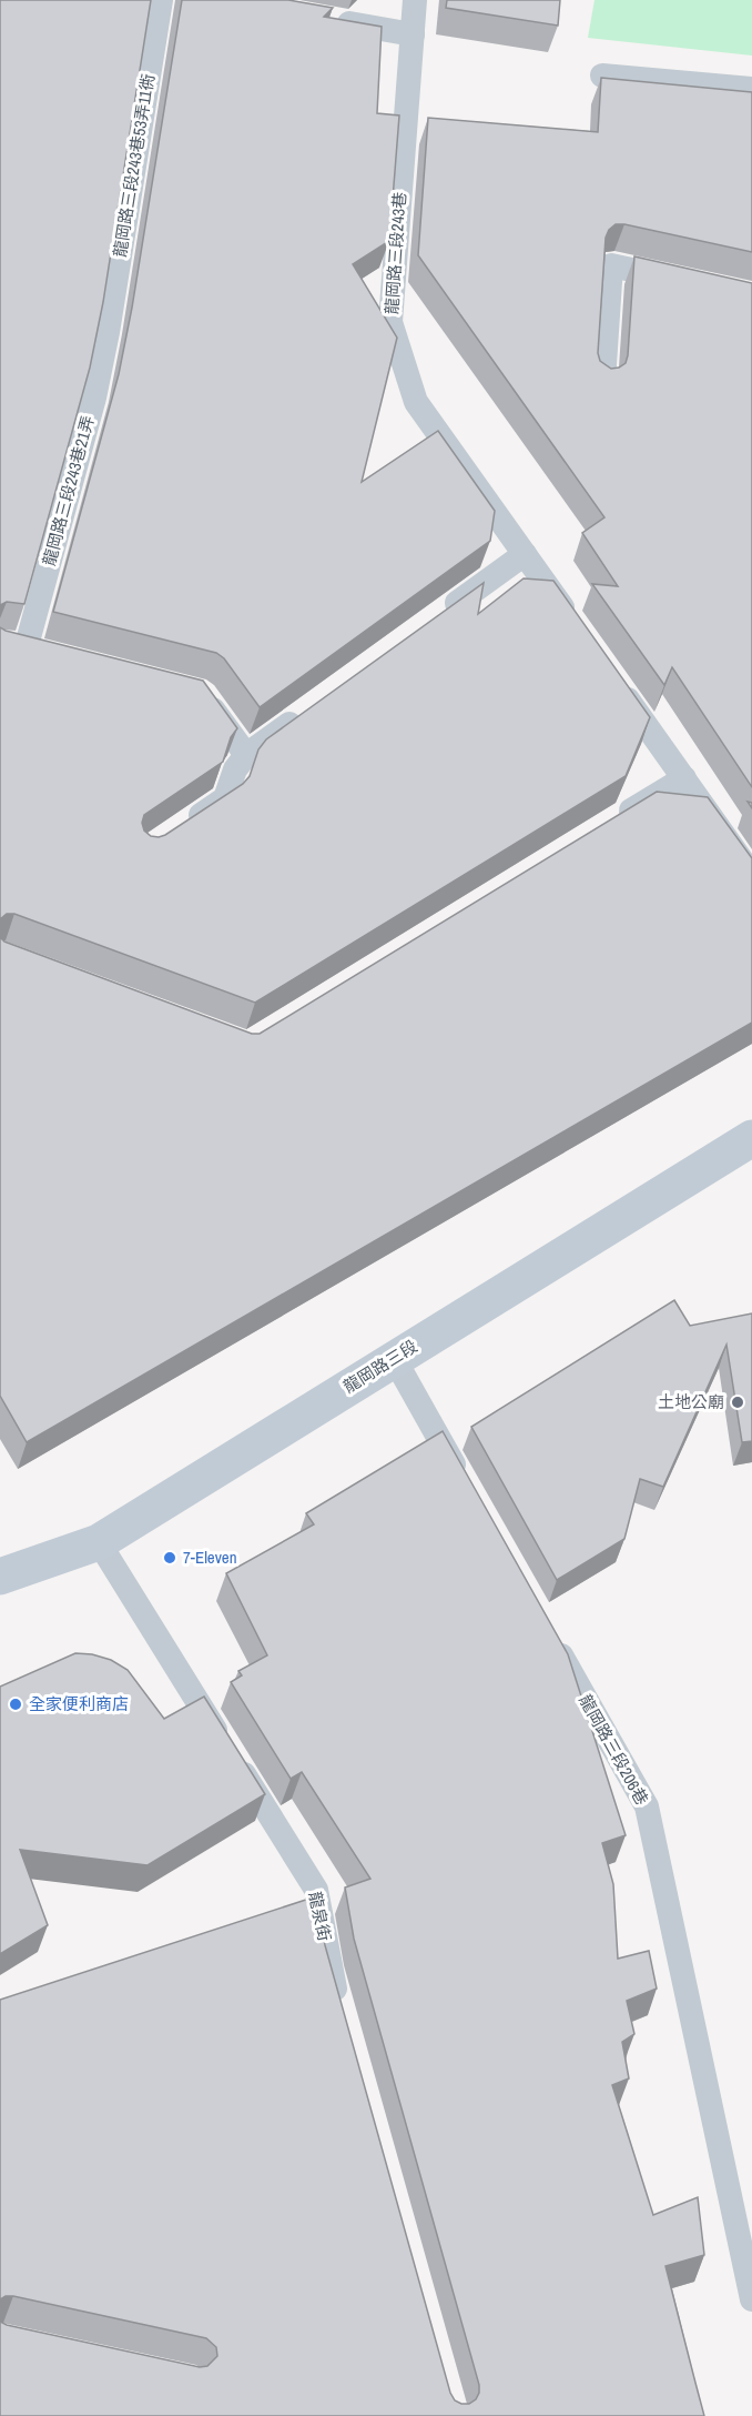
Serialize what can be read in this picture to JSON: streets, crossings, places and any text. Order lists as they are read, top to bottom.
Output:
{
  "streets": {
    "main road": ["龍岡路三段"],
    "lane": [
      "龍岡路三段243巷53弄11衖",
      "龍岡路三段243巷",
      "龍岡路三段243巷21弄",
      "龍岡路三段206巷",
      "龍泉街"
    ]
  },
  "crossings": [
    ["龍岡路三段243巷53弄11衖", "龍岡路三段243巷21弄"],
    ["龍岡路三段", "龍泉街"]
  ],
  "places": ["土地公廟", "7-Eleven", "全家便利商店"]
}
